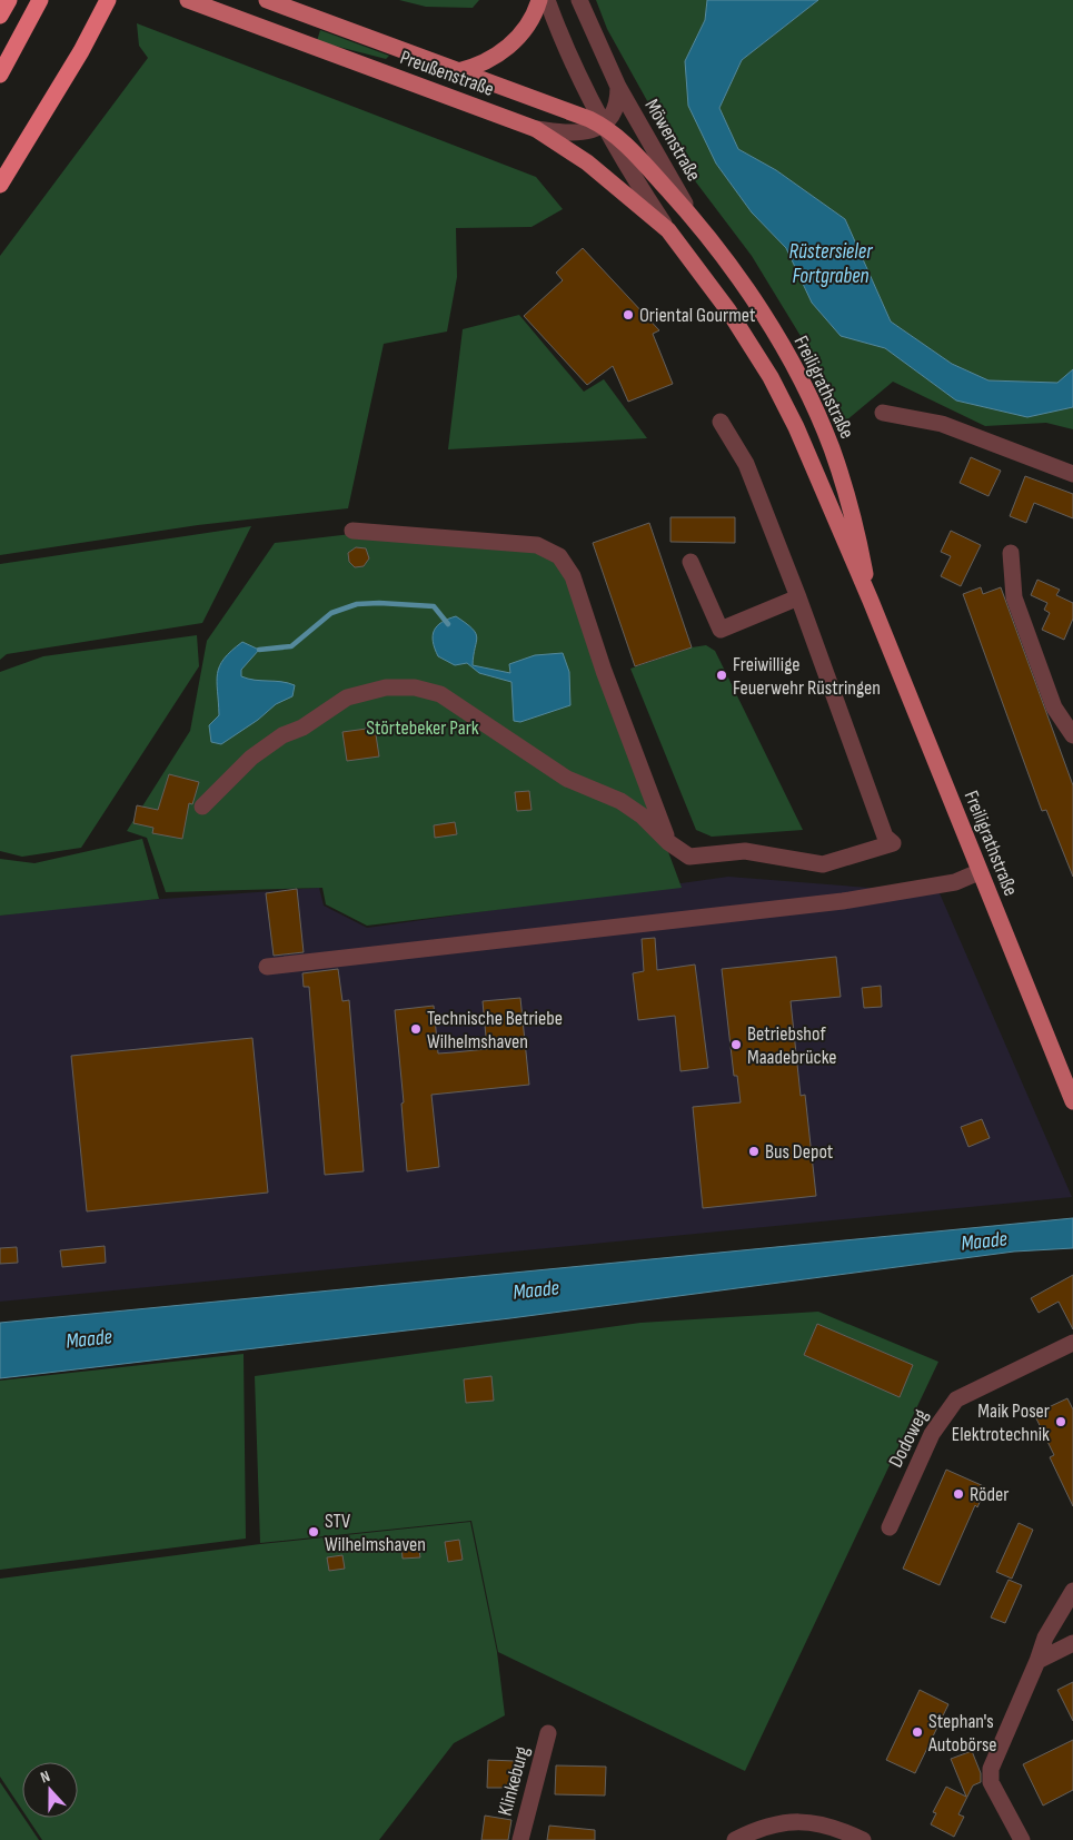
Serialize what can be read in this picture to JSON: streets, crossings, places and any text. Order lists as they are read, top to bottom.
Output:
{
  "streets": {
    "main road": ["Preußenstraße", "Freiligrathstraße"],
    "street": ["Möwenstraße", "Dodoweg", "Klinkeburg"]
  },
  "crossings": [
    ["Preußenstraße", "Möwenstraße"],
    ["Preußenstraße", "Freiligrathstraße"],
    ["Möwenstraße", "Freiligrathstraße"]
  ],
  "water": ["Rüstersieler Fortgraben", "Maade"],
  "parks": ["Störtebeker Park"],
  "places": [
    "Oriental Gourmet",
    "Freiwillige Feuerwehr Rüstringen",
    "Technische Betriebe Wilhelmshaven",
    "Betriebshof Maadebrücke",
    "Bus Depot",
    "Maik Poser Elektrotechnik",
    "Röder",
    "STV Wilhelmshaven",
    "Stephan's Autobörse"
  ],
  "north": "top"
}
